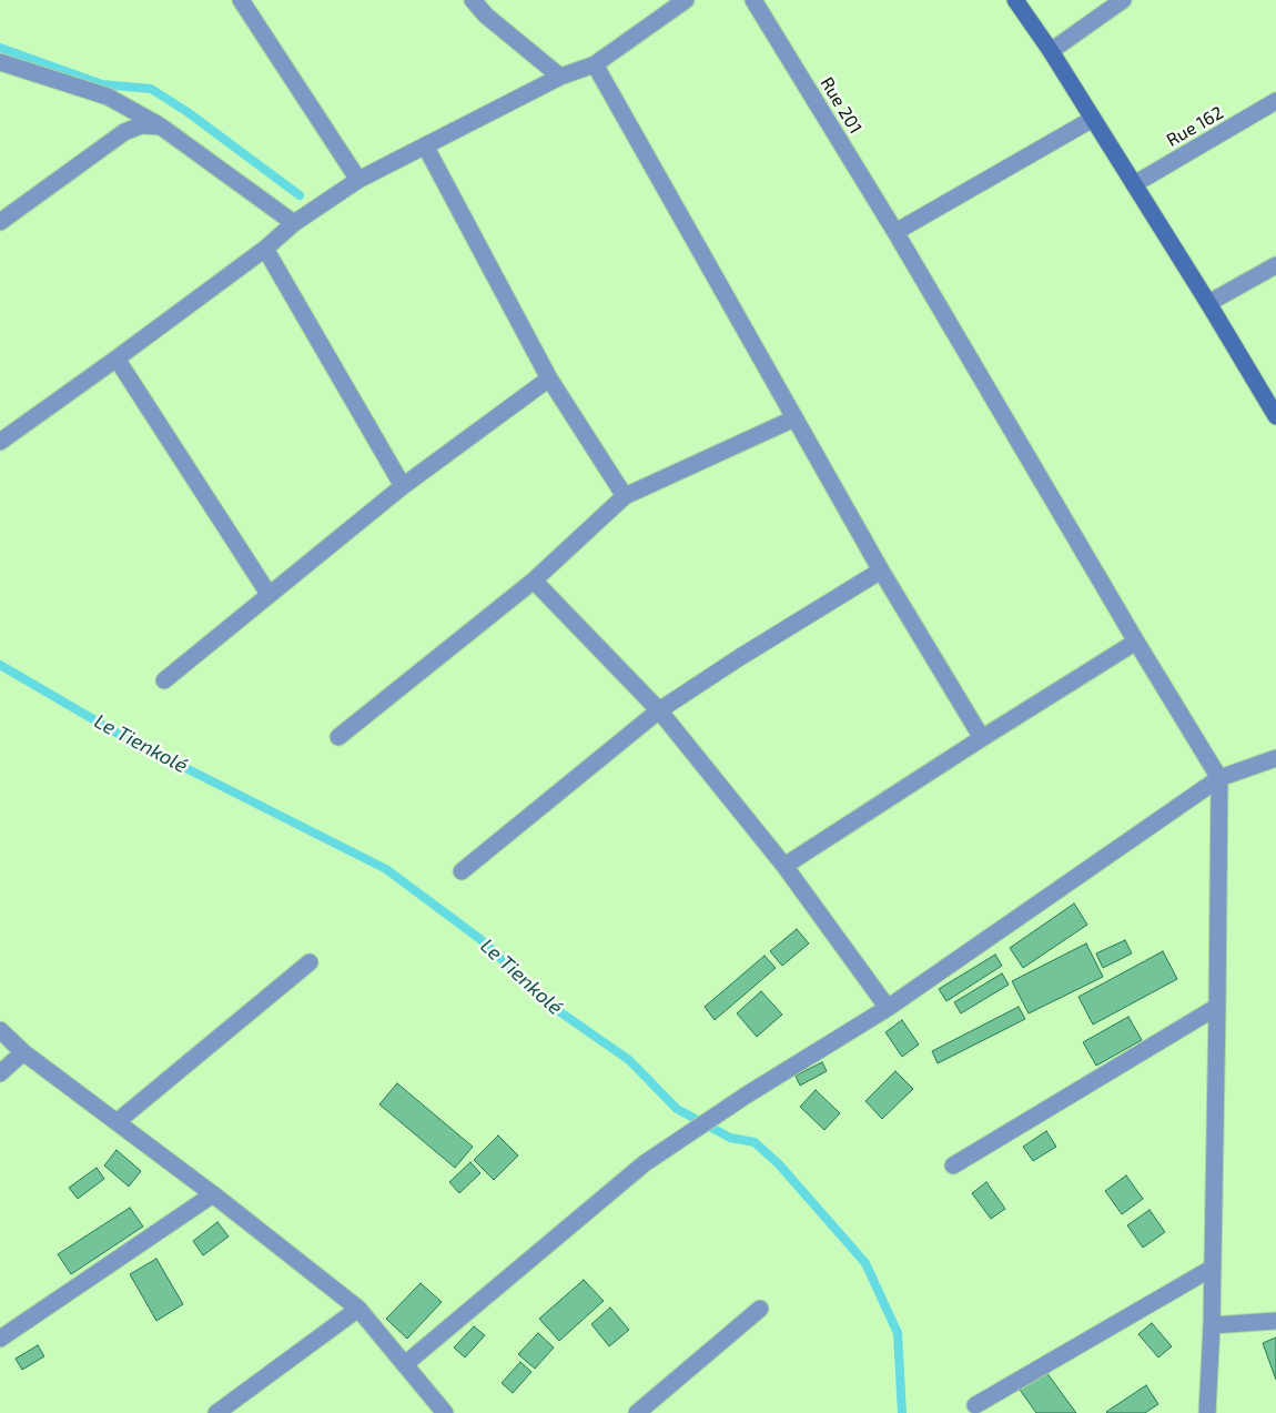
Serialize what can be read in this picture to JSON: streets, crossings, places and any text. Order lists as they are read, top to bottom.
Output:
{
  "streets": {
    "street": ["Rue 201", "Rue 162"]
  },
  "water": ["Le Tienkolé"]
}
